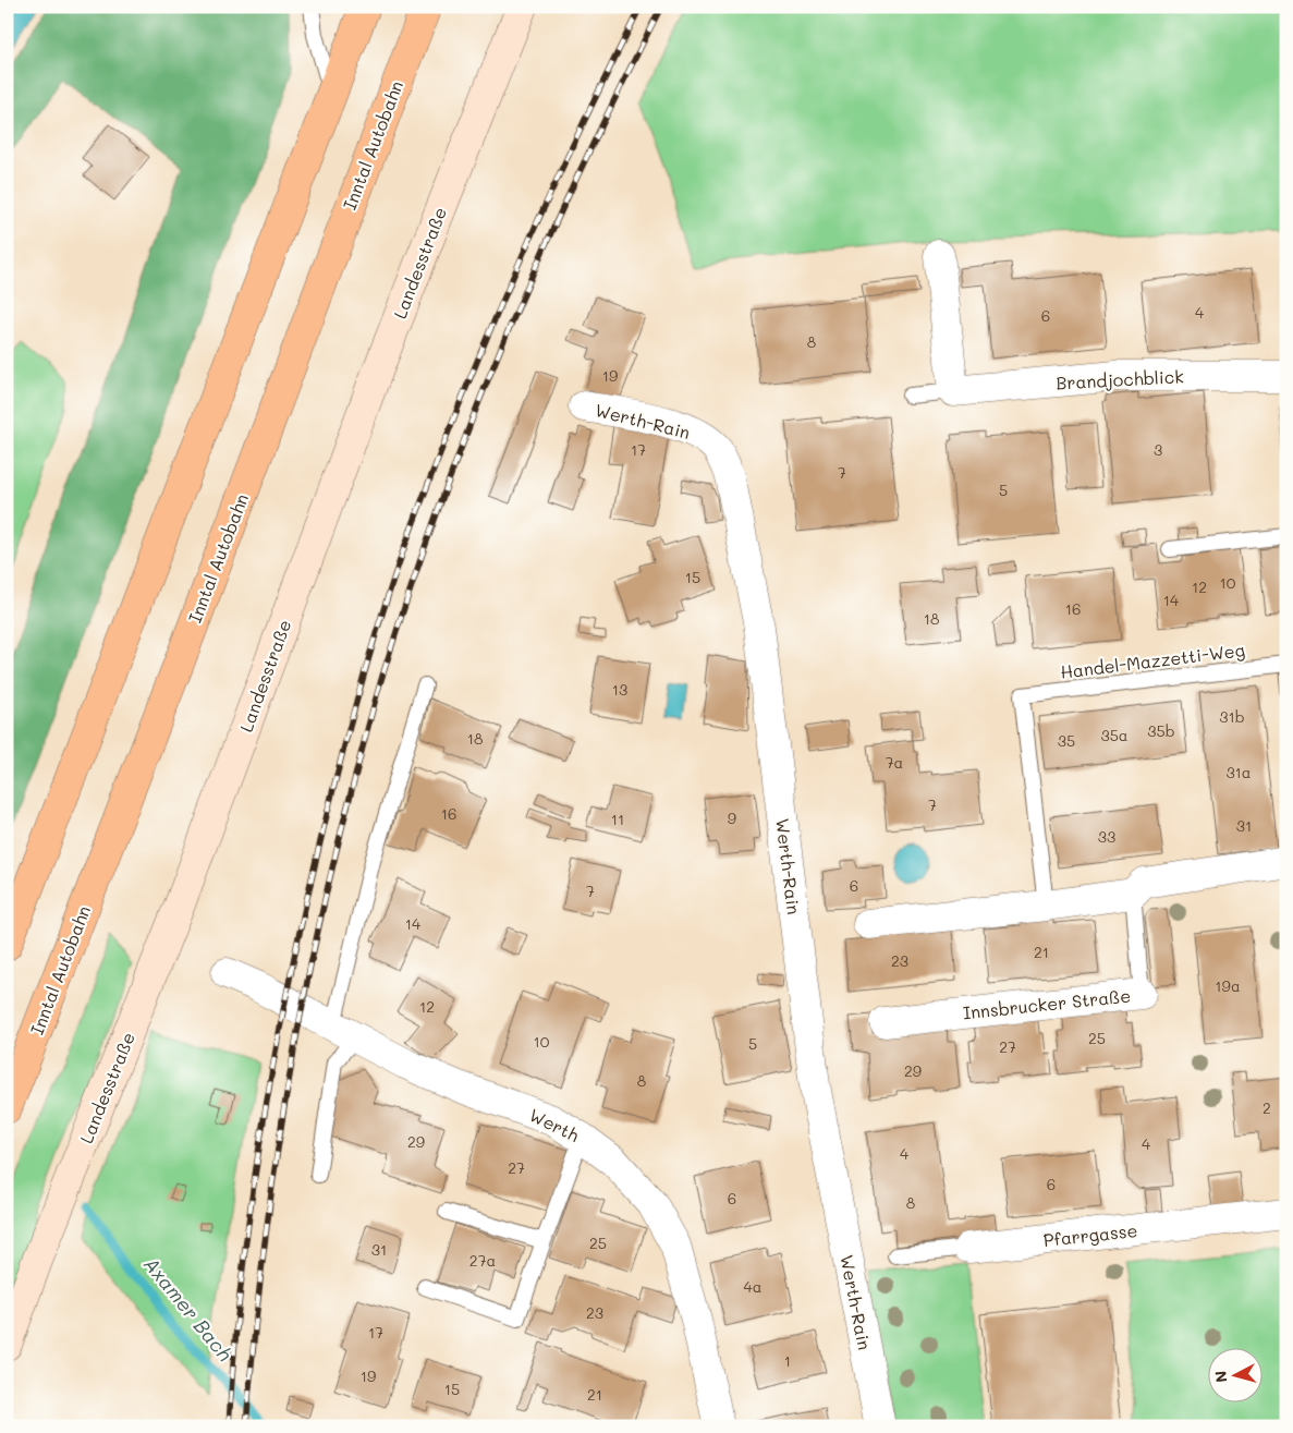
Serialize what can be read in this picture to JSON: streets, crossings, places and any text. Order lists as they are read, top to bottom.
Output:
{
  "streets": {
    "highway": ["Inntal Autobahn"],
    "main road": ["Landesstraße"],
    "street": [
      "Brandjochblick",
      "Werth-Rain",
      "Innsbrucker Straße",
      "Werth",
      "Pfarrgasse"
    ],
    "lane": ["Handel-Mazzetti-Weg"]
  },
  "water": ["Axamer Bach"],
  "house_numbers": [
    "4",
    "6",
    "8",
    "19",
    "17",
    "3",
    "7",
    "5",
    "15",
    "10",
    "12",
    "14",
    "16",
    "18",
    "13",
    "31b",
    "35b",
    "35a",
    "18",
    "35",
    "7a",
    "31a",
    "7",
    "16",
    "9",
    "11",
    "31",
    "33",
    "6",
    "7",
    "14",
    "21",
    "23",
    "19a",
    "12",
    "25",
    "10",
    "5",
    "27",
    "29",
    "8",
    "2",
    "29",
    "4",
    "4",
    "27",
    "6",
    "6",
    "8",
    "25",
    "31",
    "27a",
    "4a",
    "23",
    "17",
    "1",
    "19",
    "15",
    "21"
  ],
  "north": "left"
}
